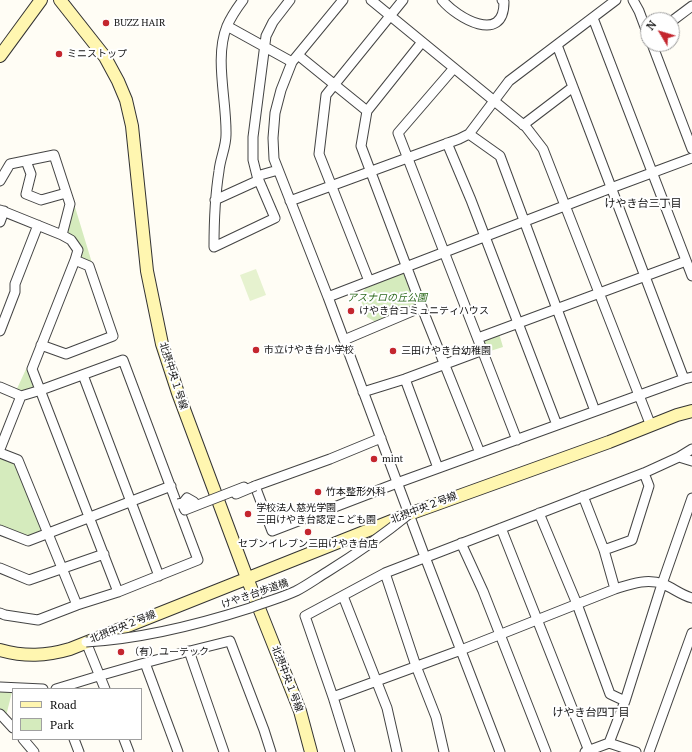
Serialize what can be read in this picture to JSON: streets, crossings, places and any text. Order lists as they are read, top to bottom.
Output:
{
  "streets": {
    "street": ["北摂中央１号線", "北摂中央２号線", "けやき台歩道橋"]
  },
  "crossings": [
    ["北摂中央１号線", "北摂中央２号線"],
    ["北摂中央２号線", "けやき台歩道橋"]
  ],
  "districts": ["けやき台三丁目", "けやき台四丁目"],
  "parks": ["アスナロの丘公園"],
  "places": [
    "BUZZ HAIR",
    "ミニストップ",
    "けやき台コミュニティハウス",
    "市立けやき台小学校",
    "三田けやき台幼稚園",
    "mint",
    "竹本整形外科",
    "学校法人慈光学園 三田けやき台認定こども園",
    "セブンイレブン三田けやき台店",
    "（有）ユーテック"
  ],
  "legend": ["Road", "Park"],
  "north": "top left"
}
